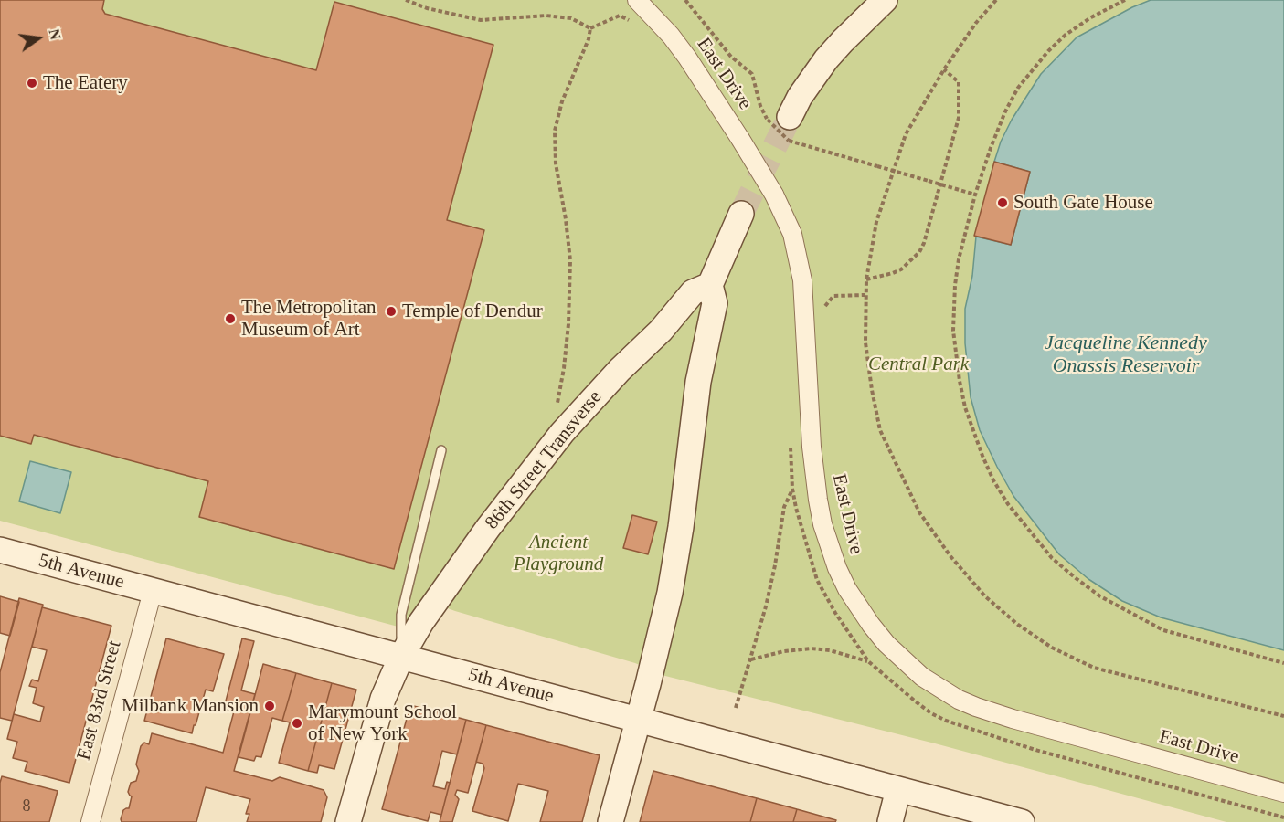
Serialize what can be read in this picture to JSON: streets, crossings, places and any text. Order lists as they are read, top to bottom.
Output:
{
  "streets": {
    "main road": ["86th Street Transverse", "5th Avenue"],
    "street": ["East Drive", "East 83rd Street"]
  },
  "crossings": [
    ["86th Street Transverse", "5th Avenue"],
    ["5th Avenue", "East 83rd Street"]
  ],
  "water": ["Jacqueline Kennedy Onassis Reservoir"],
  "parks": ["Central Park", "Ancient Playground"],
  "places": [
    "The Eatery",
    "South Gate House",
    "Temple of Dendur",
    "The Metropolitan Museum of Art",
    "Milbank Mansion",
    "Marymount School of New York"
  ],
  "house_numbers": ["8"],
  "north": "right"
}
